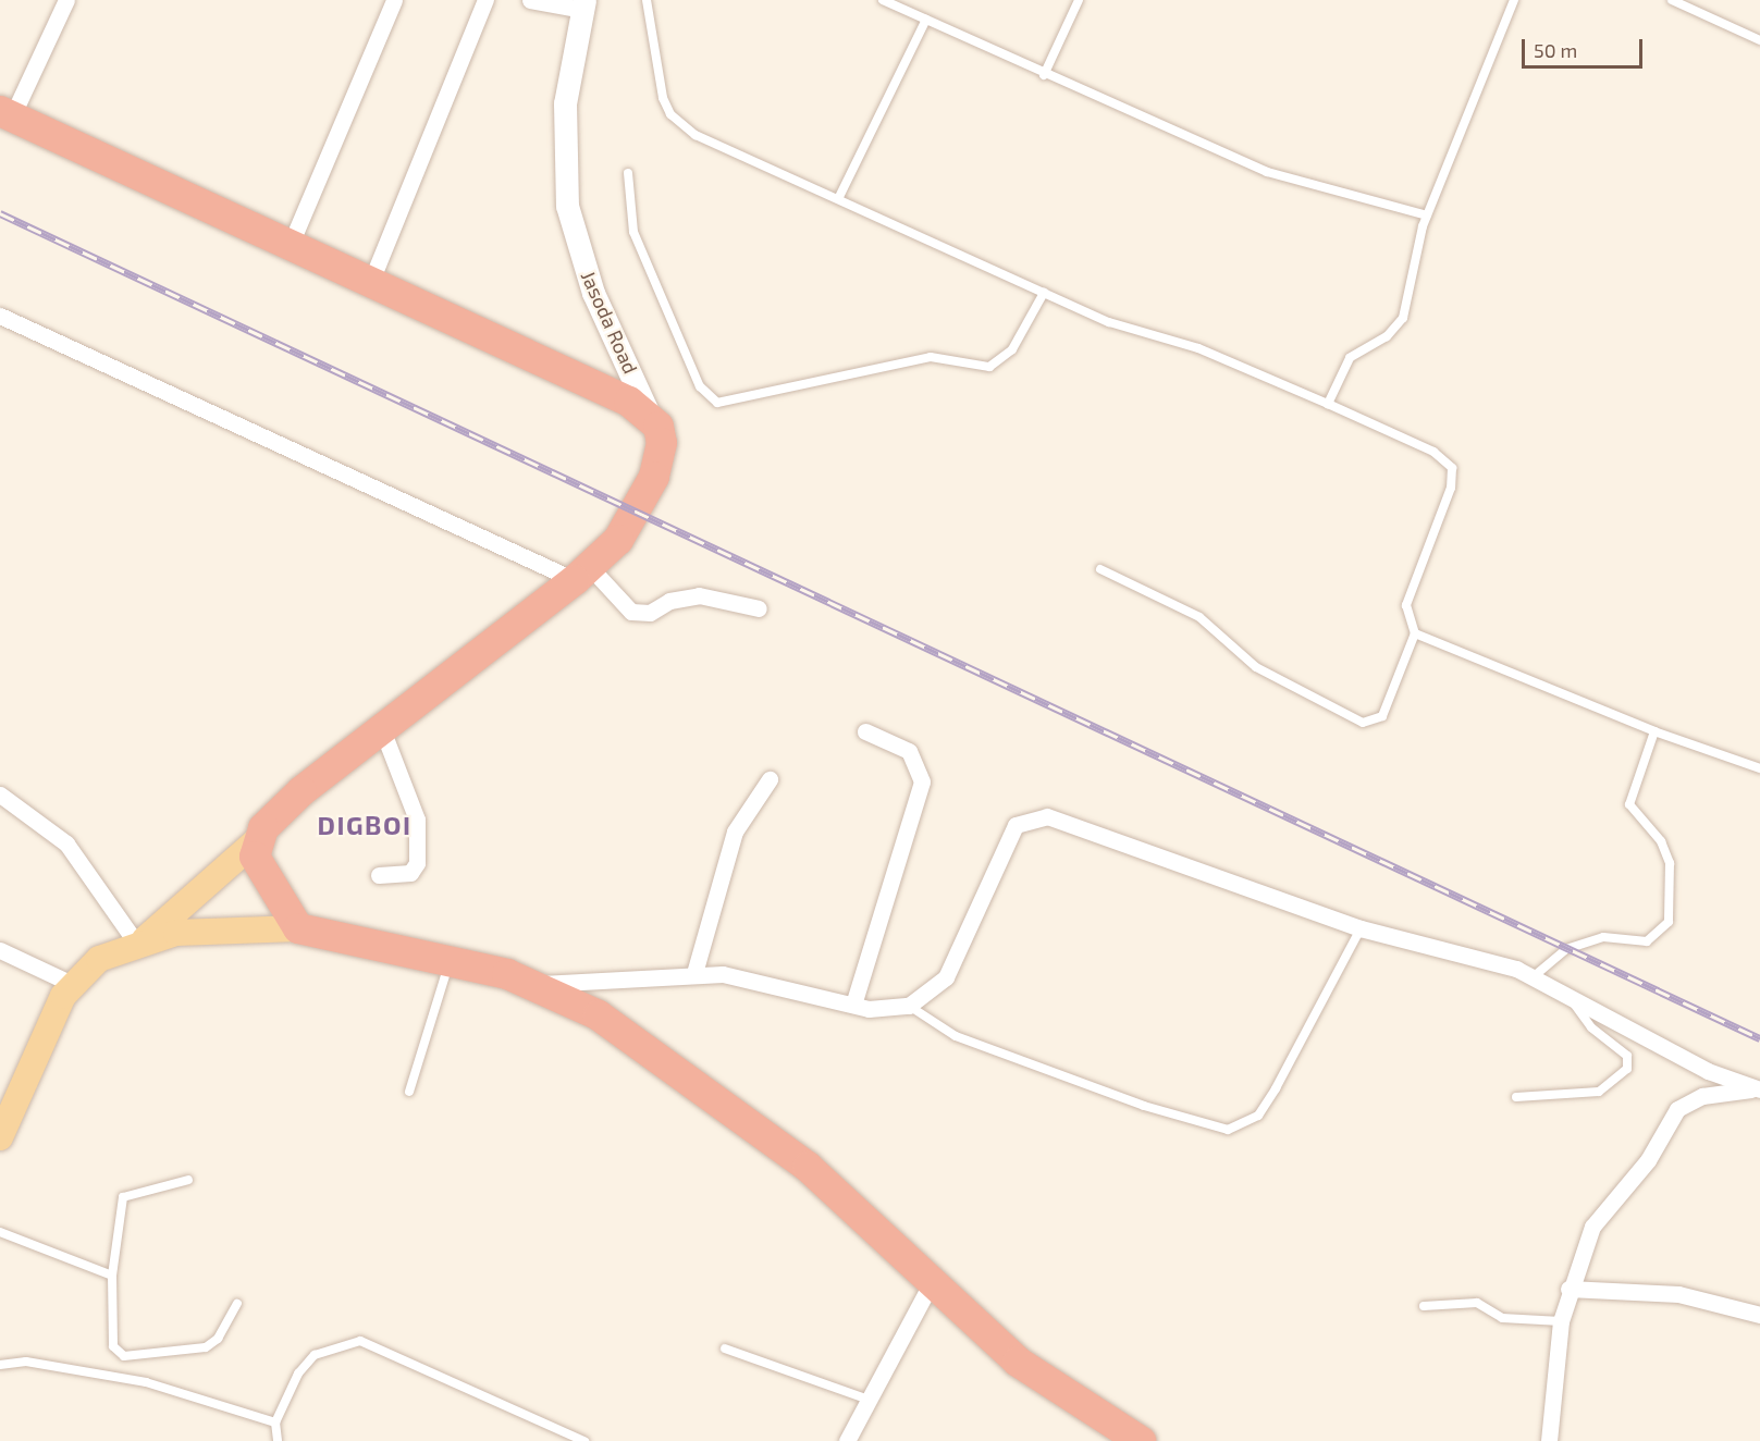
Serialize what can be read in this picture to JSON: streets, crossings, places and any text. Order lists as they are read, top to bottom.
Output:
{
  "streets": {
    "street": ["Jasoda Road"]
  },
  "districts": ["DIGBOI"],
  "scale_bar": "50 m"
}
